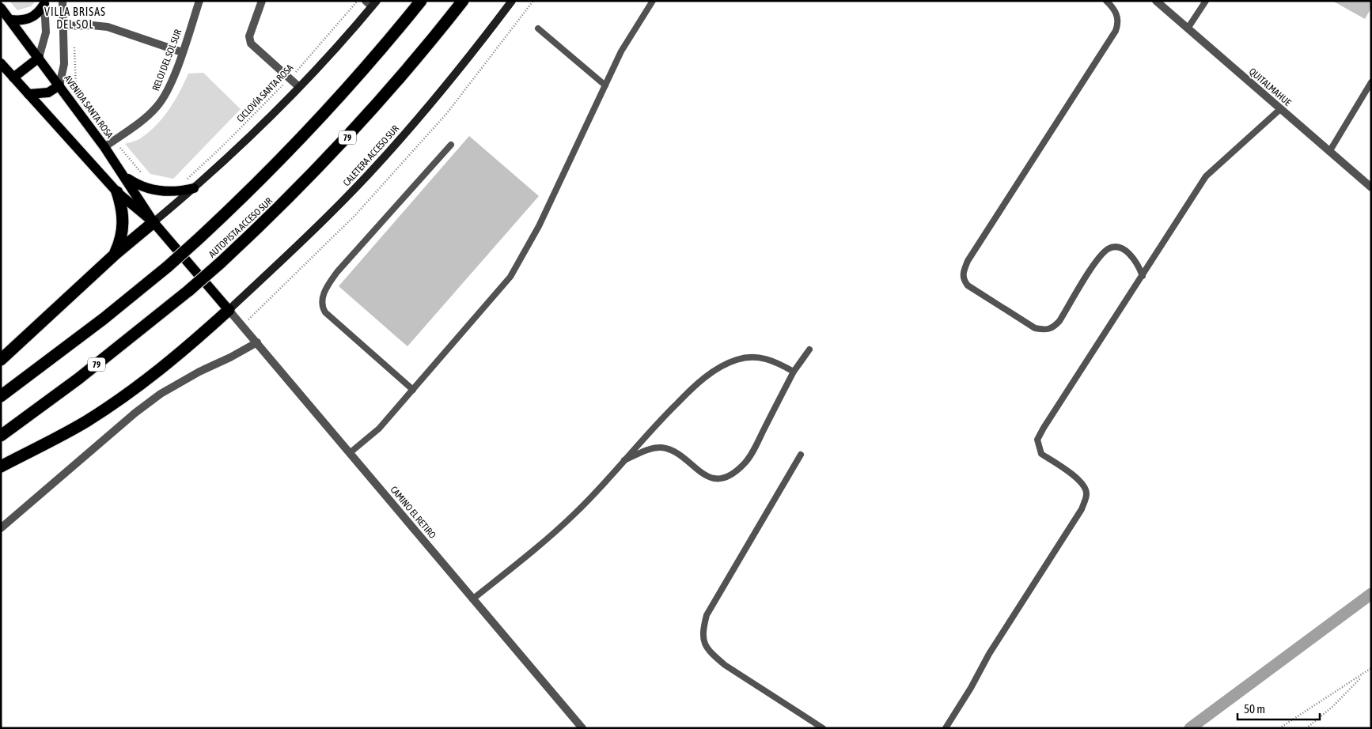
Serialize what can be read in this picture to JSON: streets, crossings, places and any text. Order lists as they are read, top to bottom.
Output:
{
  "streets": {
    "highway": ["79", "AUTOPISTA ACCESO SUR"],
    "main road": ["AVENIDA SANTA ROSA", "CALETERA ACCESO SUR"],
    "street": ["RELOJ DEL SOL SUR", "QUITALMAHUE", "CAMINO EL RETIRO"],
    "path": ["CICLOVÍA SANTA ROSA"]
  },
  "crossings": [
    ["RELOJ DEL SOL SUR", "AVENIDA SANTA ROSA"],
    ["AVENIDA SANTA ROSA", "CALETERA ACCESO SUR"],
    ["AVENIDA SANTA ROSA", "CAMINO EL RETIRO"],
    ["CALETERA ACCESO SUR", "CAMINO EL RETIRO"]
  ],
  "districts": ["VILLA BRISAS DEL SOL"],
  "scale_bar": "50 m"
}
